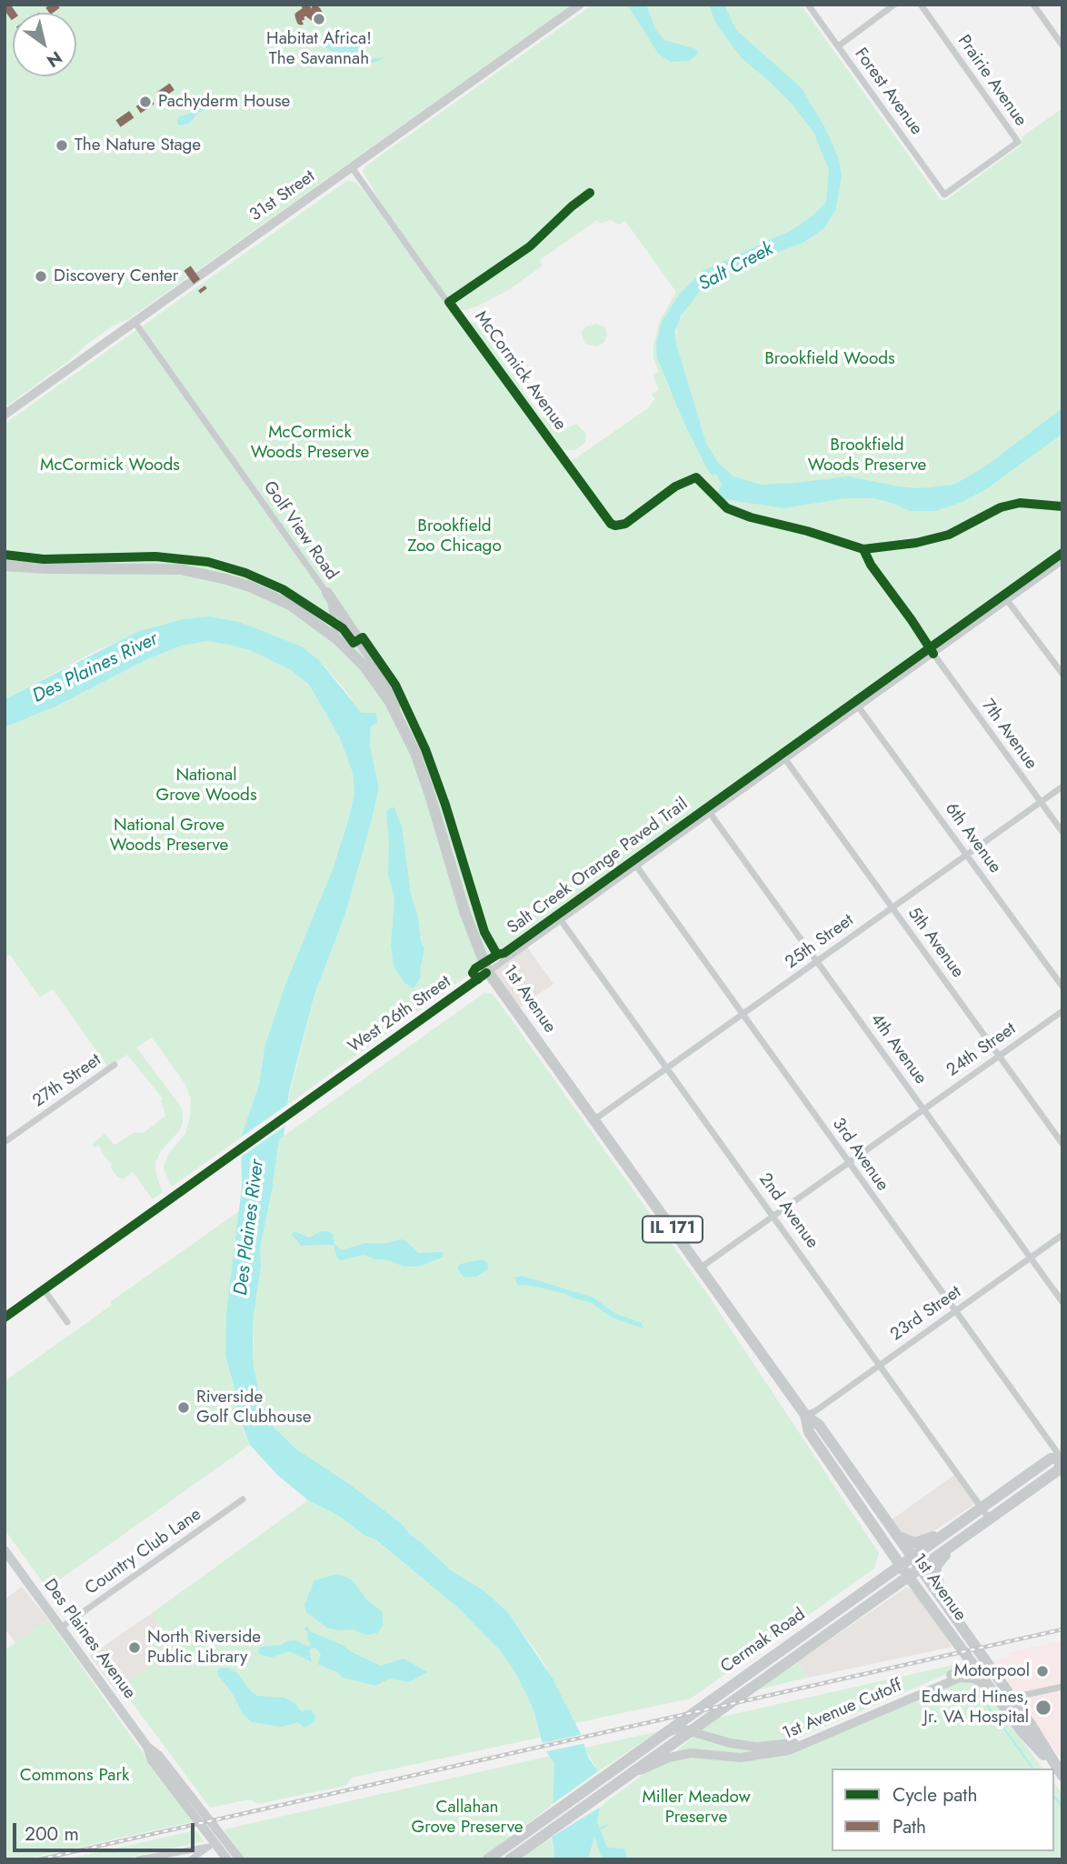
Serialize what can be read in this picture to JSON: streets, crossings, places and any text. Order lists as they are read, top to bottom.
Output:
{
  "streets": {
    "main road": [
      "31st Street",
      "1st Avenue",
      "West 26th Street",
      "IL 171",
      "Des Plaines Avenue",
      "Cermak Road",
      "1st Avenue Cutoff"
    ],
    "street": [
      "Prairie Avenue",
      "Forest Avenue",
      "McCormick Avenue",
      "Golf View Road",
      "7th Avenue",
      "6th Avenue",
      "25th Street",
      "5th Avenue",
      "4th Avenue",
      "24th Street",
      "27th Street",
      "3rd Avenue",
      "2nd Avenue",
      "23rd Street",
      "Country Club Lane"
    ],
    "cycle path": ["Salt Creek Orange Paved Trail"]
  },
  "crossings": [
    ["Prairie Avenue", "Forest Avenue"],
    ["31st Street", "McCormick Avenue"],
    ["31st Street", "Golf View Road"],
    ["Golf View Road", "1st Avenue"],
    ["7th Avenue", "25th Street"],
    ["7th Avenue", "West 26th Street"],
    ["6th Avenue", "25th Street"],
    ["6th Avenue", "West 26th Street"],
    ["25th Street", "5th Avenue"],
    ["25th Street", "1st Avenue"],
    ["25th Street", "4th Avenue"],
    ["25th Street", "3rd Avenue"],
    ["25th Street", "2nd Avenue"],
    ["5th Avenue", "West 26th Street"],
    ["5th Avenue", "24th Street"],
    ["1st Avenue", "West 26th Street"],
    ["1st Avenue", "24th Street"],
    ["1st Avenue", "23rd Street"],
    ["1st Avenue", "Cermak Road"],
    ["1st Avenue", "1st Avenue Cutoff"],
    ["West 26th Street", "4th Avenue"],
    ["West 26th Street", "3rd Avenue"],
    ["West 26th Street", "2nd Avenue"],
    ["4th Avenue", "24th Street"],
    ["4th Avenue", "23rd Street"],
    ["24th Street", "3rd Avenue"],
    ["24th Street", "2nd Avenue"],
    ["3rd Avenue", "23rd Street"],
    ["3rd Avenue", "Cermak Road"],
    ["2nd Avenue", "23rd Street"],
    ["2nd Avenue", "Cermak Road"],
    ["Country Club Lane", "Des Plaines Avenue"],
    ["Cermak Road", "1st Avenue Cutoff"]
  ],
  "water": ["Salt Creek", "Des Plaines River"],
  "parks": [
    "Brookfield Woods",
    "McCormick Woods Preserve",
    "Brookfield Woods Preserve",
    "McCormick Woods",
    "Brookfield Zoo Chicago",
    "National Grove Woods",
    "National Grove Woods Preserve",
    "Commons Park",
    "Miller Meadow Preserve",
    "Callahan Grove Preserve"
  ],
  "places": [
    "Habitat Africa! The Savannah",
    "Pachyderm House",
    "The Nature Stage",
    "Discovery Center",
    "Riverside Golf Clubhouse",
    "North Riverside Public Library",
    "Motorpool",
    "Edward Hines, Jr. VA Hospital"
  ],
  "legend": ["Cycle path", "Path"],
  "scale_bar": "200 m",
  "north": "bottom right"
}
